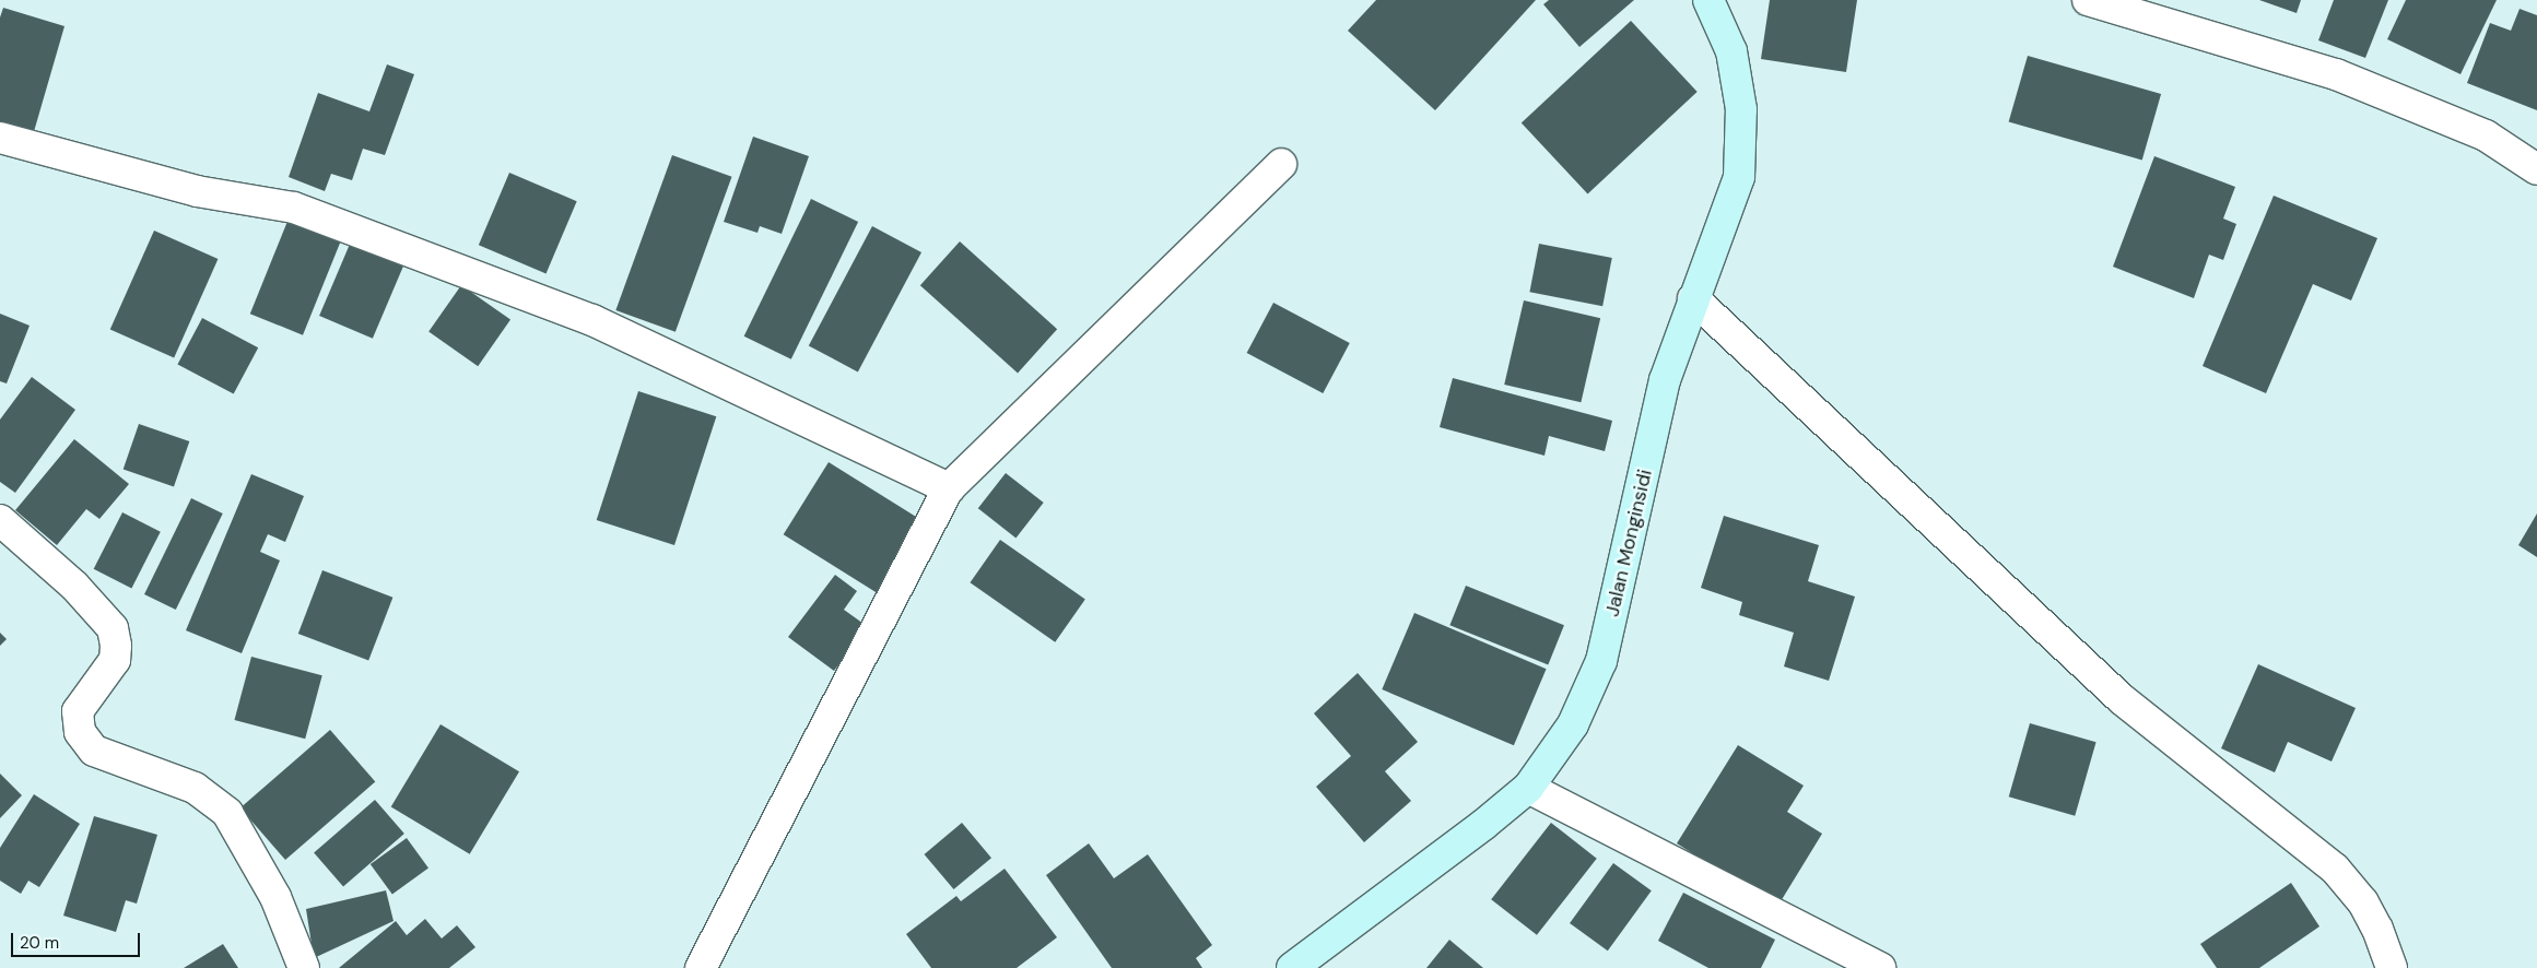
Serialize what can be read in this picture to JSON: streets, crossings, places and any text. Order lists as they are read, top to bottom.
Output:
{
  "streets": {
    "street": ["Jalan Monginsidi"]
  },
  "scale_bar": "20 m"
}
